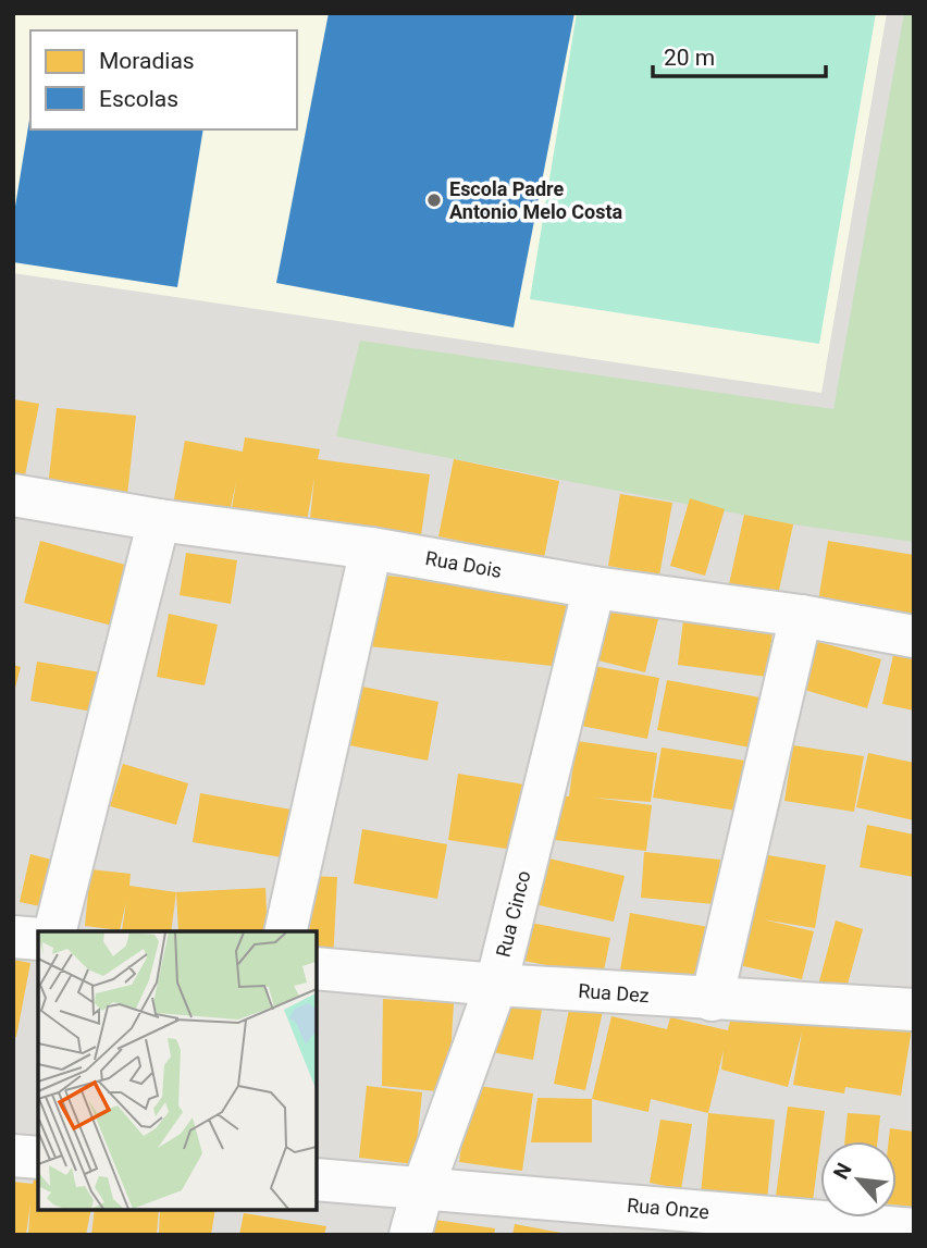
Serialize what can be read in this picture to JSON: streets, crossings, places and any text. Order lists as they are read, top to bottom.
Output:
{
  "streets": {
    "street": [
      "Rua Dois",
      "Rua Cinco",
      "Rua Dez",
      "Rua Onze"
    ]
  },
  "crossings": [
    ["Rua Dois", "Rua Cinco"],
    ["Rua Cinco", "Rua Dez"],
    ["Rua Cinco", "Rua Onze"]
  ],
  "places": ["Escola Padre Antonio Melo Costa"],
  "legend": ["Moradias", "Escolas"],
  "scale_bar": "20 m",
  "north": "top left"
}
